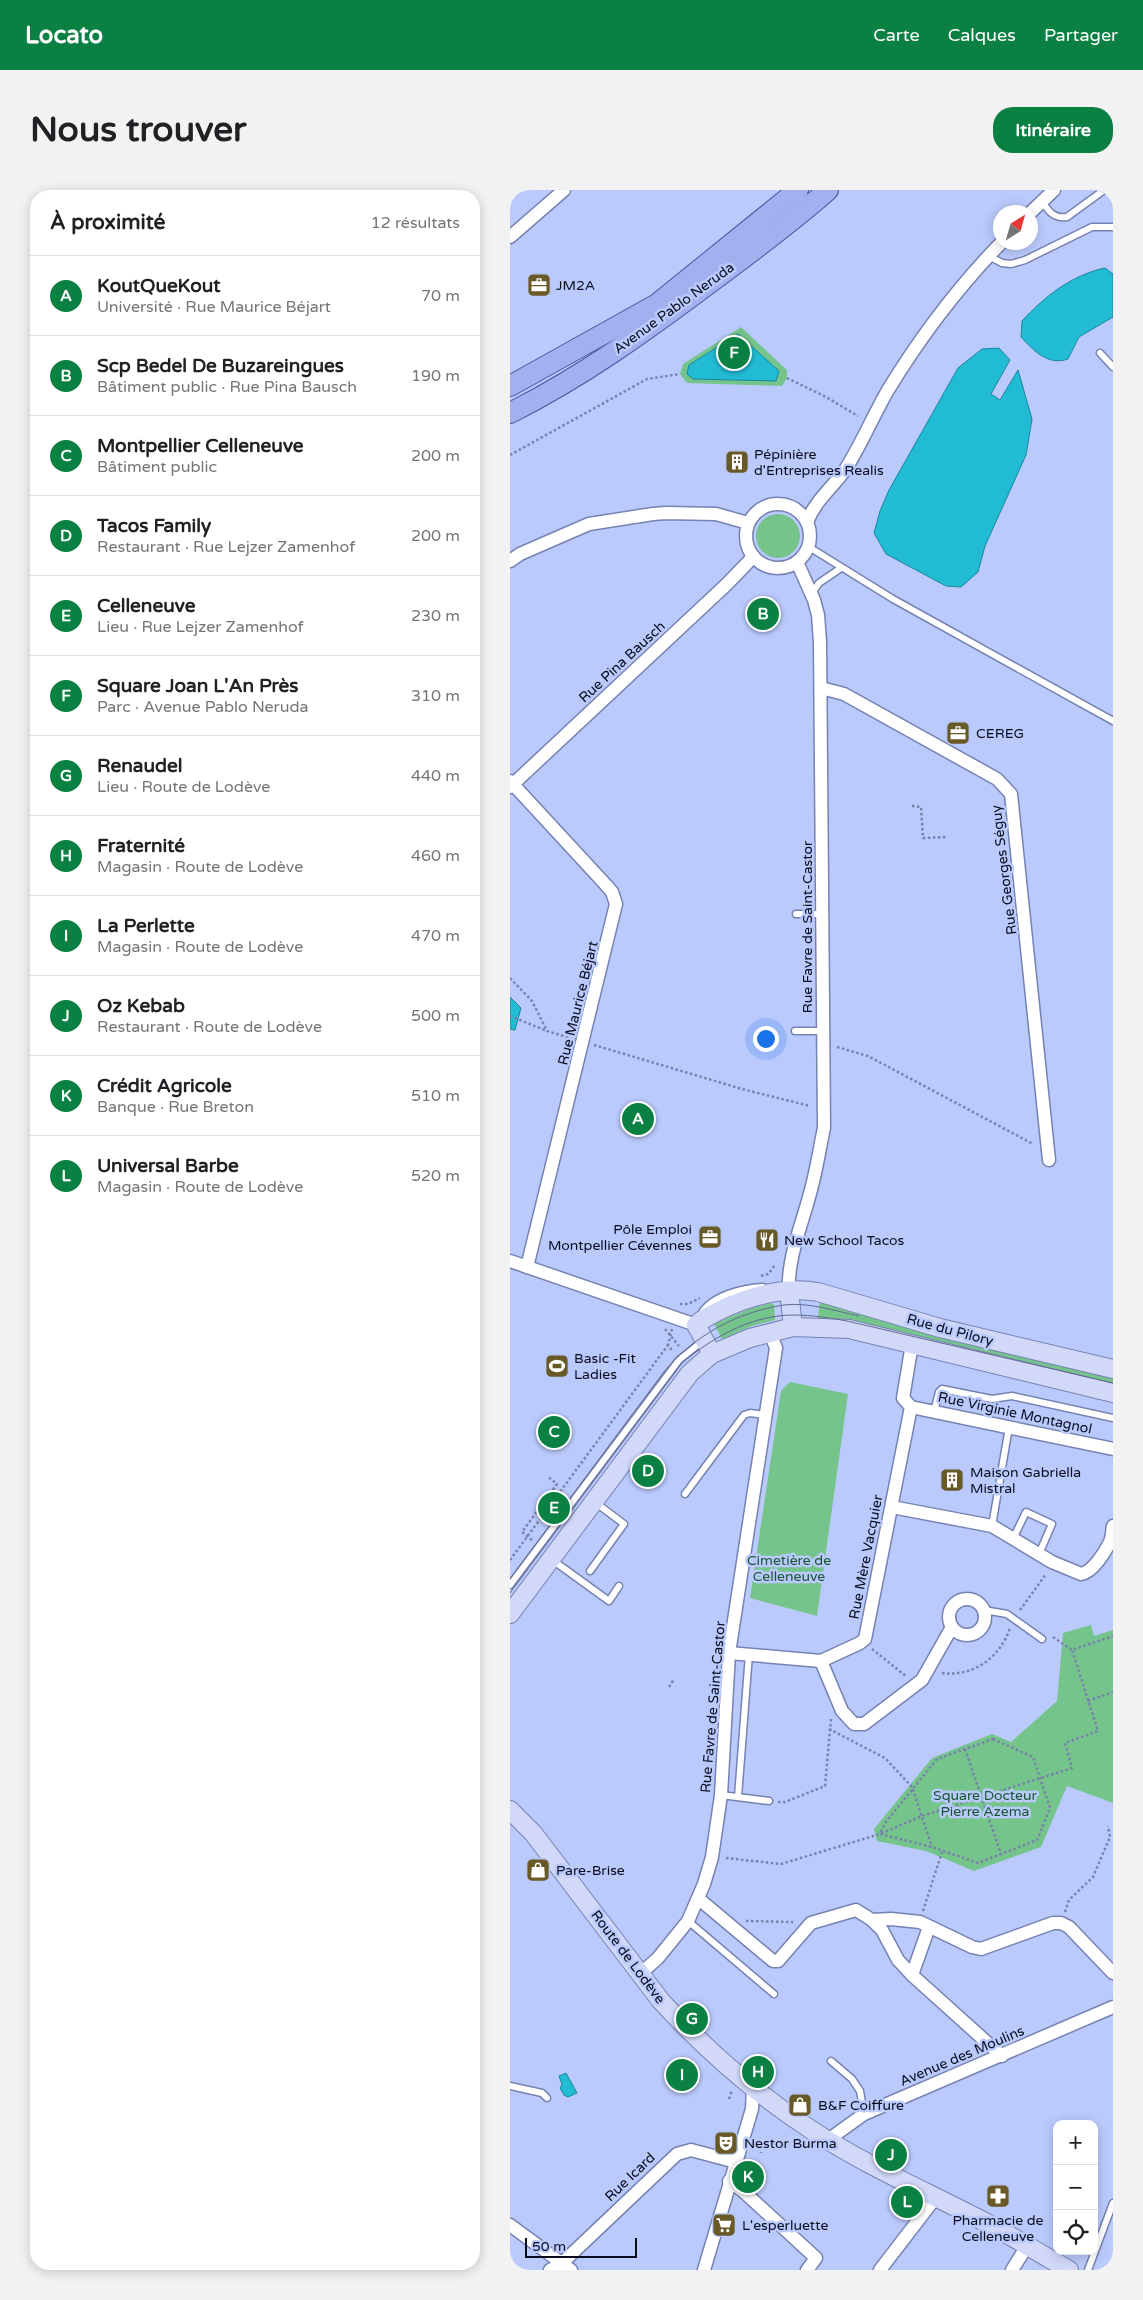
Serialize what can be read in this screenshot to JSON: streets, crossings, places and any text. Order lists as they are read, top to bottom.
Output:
{
  "streets": {
    "main road": ["Avenue Pablo Neruda", "Rue du Pilory", "Route de Lodève"],
    "street": [
      "Rue Pina Bausch",
      "Rue Georges Séguy",
      "Rue Favre de Saint-Castor",
      "Rue Maurice Béjart",
      "Rue Virginie Montagnol",
      "Rue Mère Vacquier",
      "Avenue des Moulins",
      "Rue Icard"
    ]
  },
  "crossings": [
    ["Rue Pina Bausch", "Rue Favre de Saint-Castor"],
    ["Rue Pina Bausch", "Rue Maurice Béjart"],
    ["Rue Georges Séguy", "Rue Favre de Saint-Castor"],
    ["Rue Favre de Saint-Castor", "Rue du Pilory"],
    ["Rue Favre de Saint-Castor", "Route de Lodève"],
    ["Rue du Pilory", "Rue Mère Vacquier"],
    ["Rue Virginie Montagnol", "Rue Mère Vacquier"],
    ["Route de Lodève", "Avenue des Moulins"]
  ],
  "parks": ["Cimetière de Celleneuve", "Square Docteur Pierre Azema"],
  "places": {
    "office": ["JM2A", "CEREG", "Pôle Emploi Montpellier Cévennes"],
    "building": ["Pépinière d'Entreprises Realis", "Maison Gabriella Mistral"],
    "restaurant": ["New School Tacos"],
    "sports": ["Basic -Fit Ladies"],
    "shop": ["Pare-Brise", "B&F Coiffure"],
    "theatre": ["Nestor Burma"],
    "pharmacy": ["Pharmacie de Celleneuve"],
    "supermarket": ["L'esperluette"]
  },
  "scale_bar": "50 m",
  "north": "top right",
  "page": {
    "header": "Locato",
    "nav": ["Carte", "Calques", "Partager"],
    "buttons": "Itinéraire",
    "title": "Nous trouver",
    "heading": ["À proximité", "12 résultats"],
    "list": [
      {
        "mark": "A",
        "name": "KoutQueKout",
        "note": "Université · Rue Maurice Béjart",
        "value": "70 m"
      },
      {
        "mark": "B",
        "name": "Scp Bedel De Buzareingues",
        "note": "Bâtiment public · Rue Pina Bausch",
        "value": "190 m"
      },
      {
        "mark": "C",
        "name": "Montpellier Celleneuve",
        "note": "Bâtiment public",
        "value": "200 m"
      },
      {
        "mark": "D",
        "name": "Tacos Family",
        "note": "Restaurant · Rue Lejzer Zamenhof",
        "value": "200 m"
      },
      {
        "mark": "E",
        "name": "Celleneuve",
        "note": "Lieu · Rue Lejzer Zamenhof",
        "value": "230 m"
      },
      {
        "mark": "F",
        "name": "Square Joan L'An Près",
        "note": "Parc · Avenue Pablo Neruda",
        "value": "310 m"
      },
      {
        "mark": "G",
        "name": "Renaudel",
        "note": "Lieu · Route de Lodève",
        "value": "440 m"
      },
      {
        "mark": "H",
        "name": "Fraternité",
        "note": "Magasin · Route de Lodève",
        "value": "460 m"
      },
      {
        "mark": "I",
        "name": "La Perlette",
        "note": "Magasin · Route de Lodève",
        "value": "470 m"
      },
      {
        "mark": "J",
        "name": "Oz Kebab",
        "note": "Restaurant · Route de Lodève",
        "value": "500 m"
      },
      {
        "mark": "K",
        "name": "Crédit Agricole",
        "note": "Banque · Rue Breton",
        "value": "510 m"
      },
      {
        "mark": "L",
        "name": "Universal Barbe",
        "note": "Magasin · Route de Lodève",
        "value": "520 m"
      }
    ],
    "pins": [
      "F",
      "B",
      "A",
      "C",
      "D",
      "E",
      "G",
      "H",
      "I",
      "J",
      "K",
      "L"
    ],
    "map_buttons": ["+", "−"],
    "scale": "50 m"
  }
}
